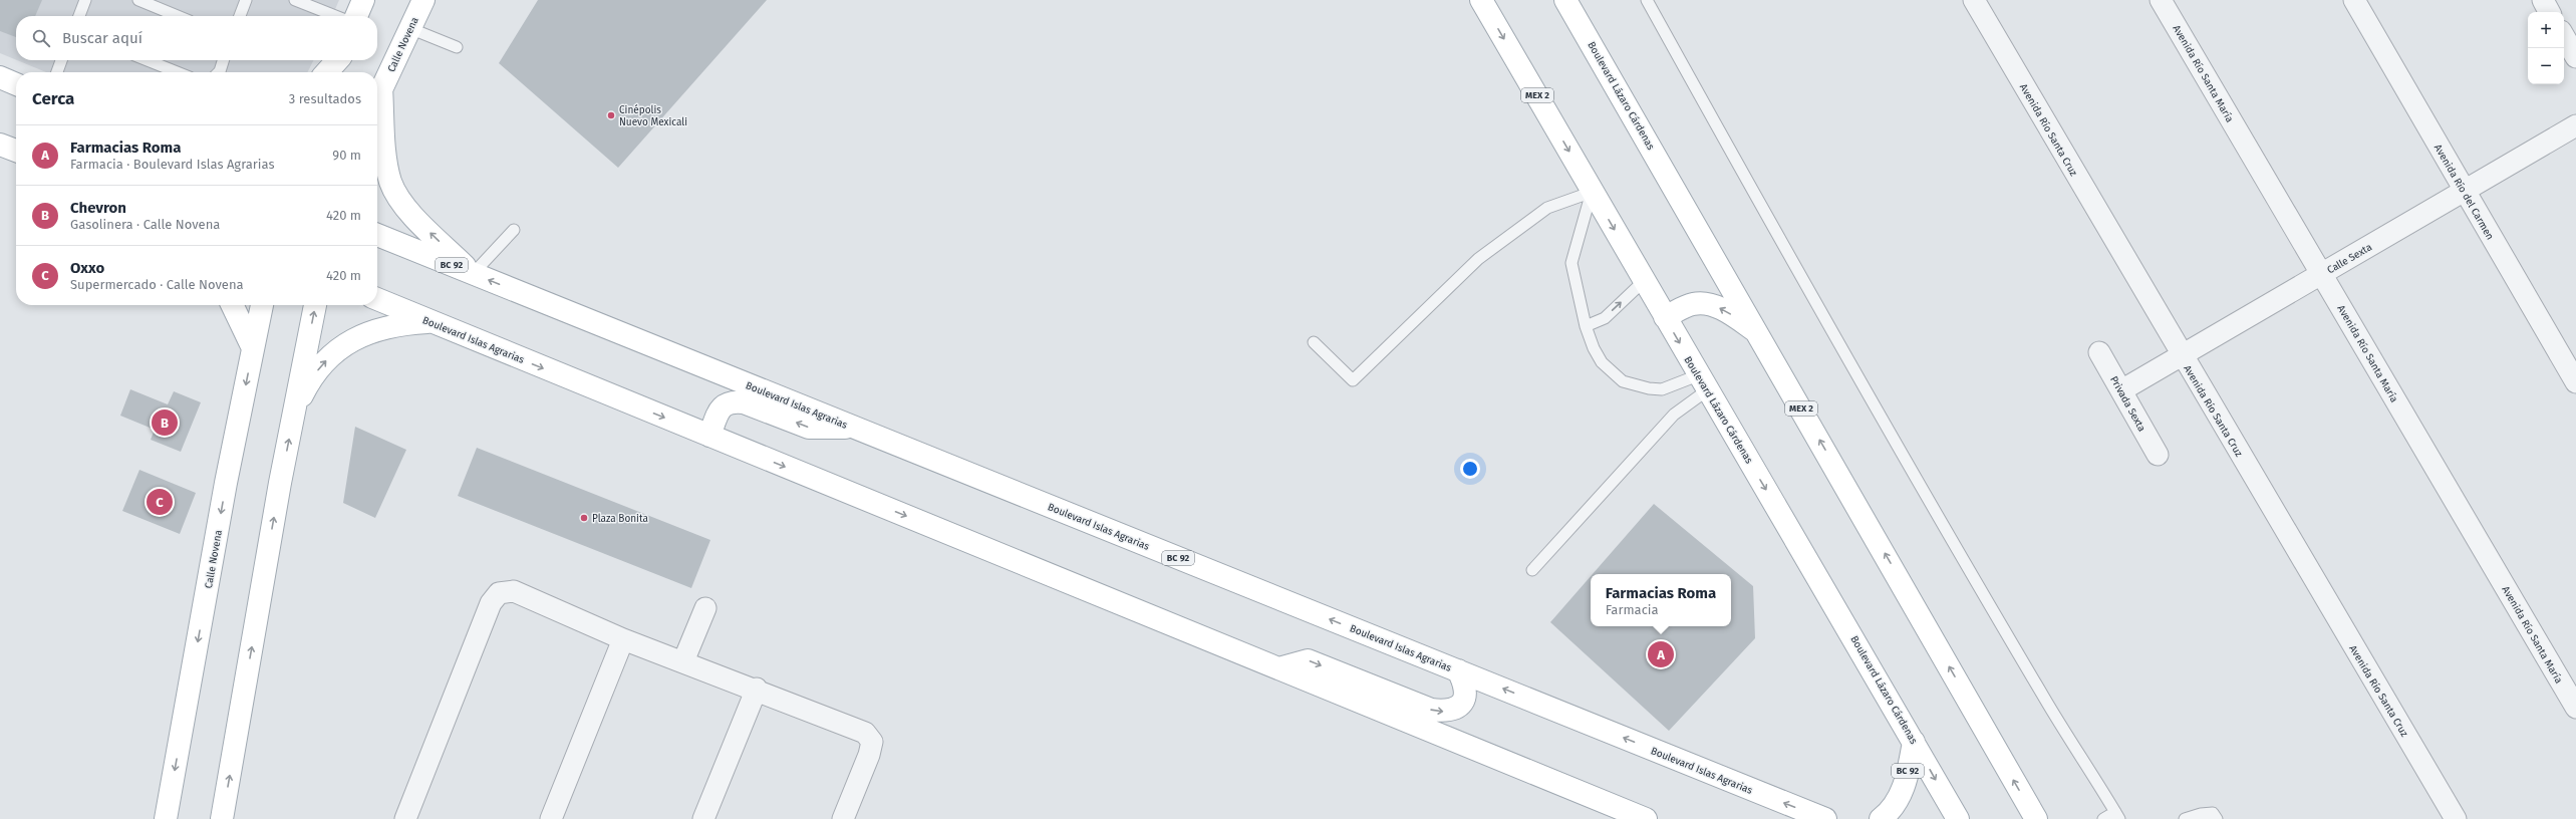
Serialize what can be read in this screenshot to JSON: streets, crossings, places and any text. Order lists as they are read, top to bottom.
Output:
{
  "streets": {
    "main road": [
      "Calle Novena",
      "MEX 2",
      "Boulevard Lázaro Cárdenas",
      "BC 92",
      "Boulevard Islas Agrarias"
    ],
    "street": [
      "Avenida Río Santa María",
      "Avenida Río Santa Cruz",
      "Avenida Río del Carmen",
      "Calle Sexta",
      "Privada Sexta"
    ]
  },
  "crossings": [
    ["Avenida Río Santa María", "Calle Sexta"],
    ["Boulevard Lázaro Cárdenas", "BC 92"],
    ["Avenida Río Santa Cruz", "Calle Sexta"],
    ["Avenida Río del Carmen", "Calle Sexta"],
    ["Calle Sexta", "Privada Sexta"]
  ],
  "places": ["Cinépolis Nuevo Mexicali", "Plaza Bonita"],
  "page": {
    "map_buttons": ["+", "−"],
    "search": "Buscar aquí",
    "heading": ["Cerca", "3 resultados"],
    "list": [
      {
        "mark": "A",
        "name": "Farmacias Roma",
        "note": "Farmacia · Boulevard Islas Agrarias",
        "value": "90 m"
      },
      {
        "mark": "B",
        "name": "Chevron",
        "note": "Gasolinera · Calle Novena",
        "value": "420 m"
      },
      {
        "mark": "C",
        "name": "Oxxo",
        "note": "Supermercado · Calle Novena",
        "value": "420 m"
      }
    ],
    "pins": ["B", "C", "A"],
    "popup": ["Farmacias Roma", "Farmacia"]
  }
}
